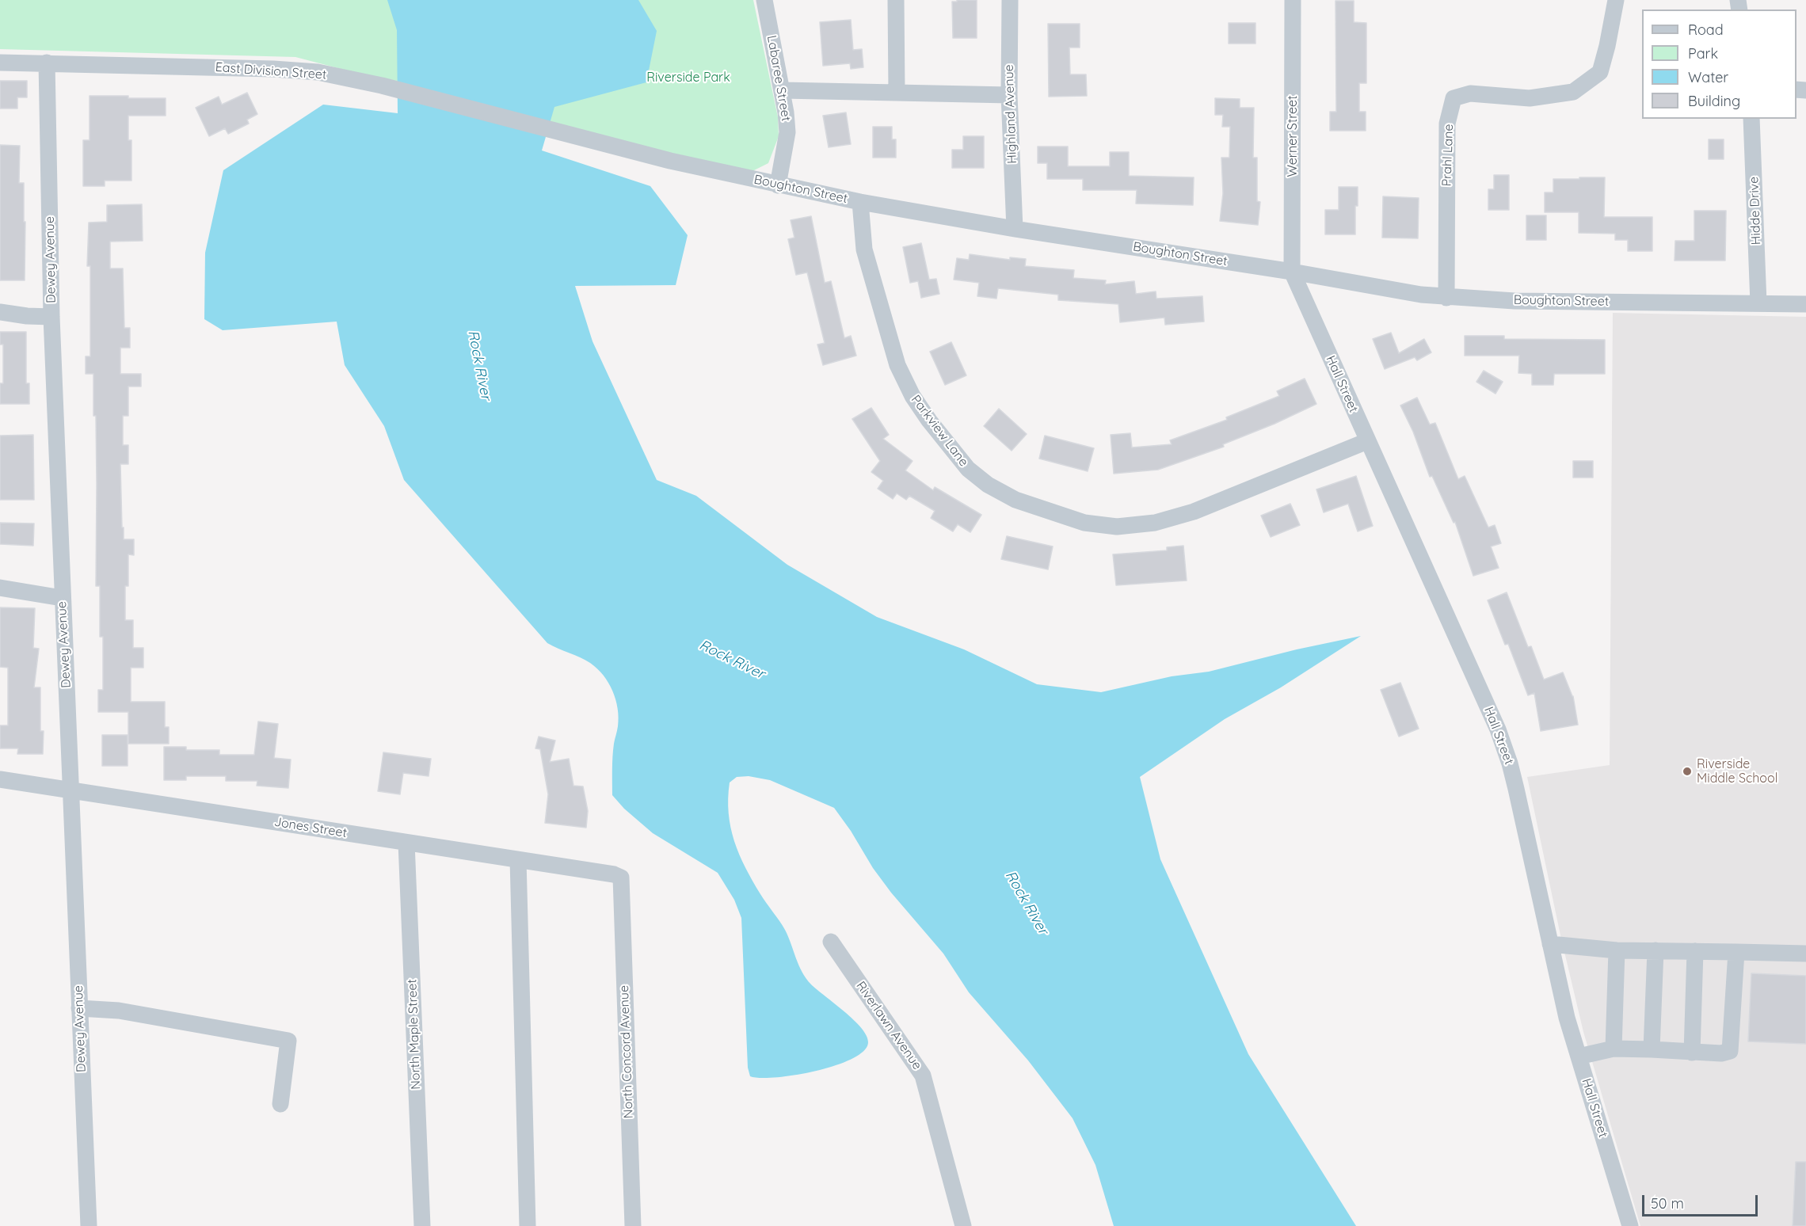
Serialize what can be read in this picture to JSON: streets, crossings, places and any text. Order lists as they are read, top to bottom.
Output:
{
  "streets": {
    "street": [
      "East Division Street",
      "Labaree Street",
      "Highland Avenue",
      "Werner Street",
      "Prahl Lane",
      "Boughton Street",
      "Hidde Drive",
      "Dewey Avenue",
      "Hall Street",
      "Parkview Lane",
      "Jones Street",
      "Riverlawn Avenue",
      "North Maple Street",
      "North Concord Avenue"
    ]
  },
  "crossings": [
    ["East Division Street", "Boughton Street"],
    ["East Division Street", "Dewey Avenue"],
    ["Labaree Street", "Boughton Street"],
    ["Highland Avenue", "Boughton Street"],
    ["Werner Street", "Boughton Street"],
    ["Werner Street", "Hall Street"],
    ["Prahl Lane", "Boughton Street"],
    ["Boughton Street", "Hidde Drive"],
    ["Boughton Street", "Hall Street"],
    ["Boughton Street", "Parkview Lane"],
    ["Dewey Avenue", "Jones Street"],
    ["Hall Street", "Parkview Lane"],
    ["Jones Street", "North Maple Street"],
    ["Jones Street", "North Concord Avenue"]
  ],
  "water": ["Rock River"],
  "parks": ["Riverside Park"],
  "places": ["Riverside Middle School"],
  "legend": [
    "Road",
    "Park",
    "Water",
    "Building"
  ],
  "scale_bar": "50 m"
}
